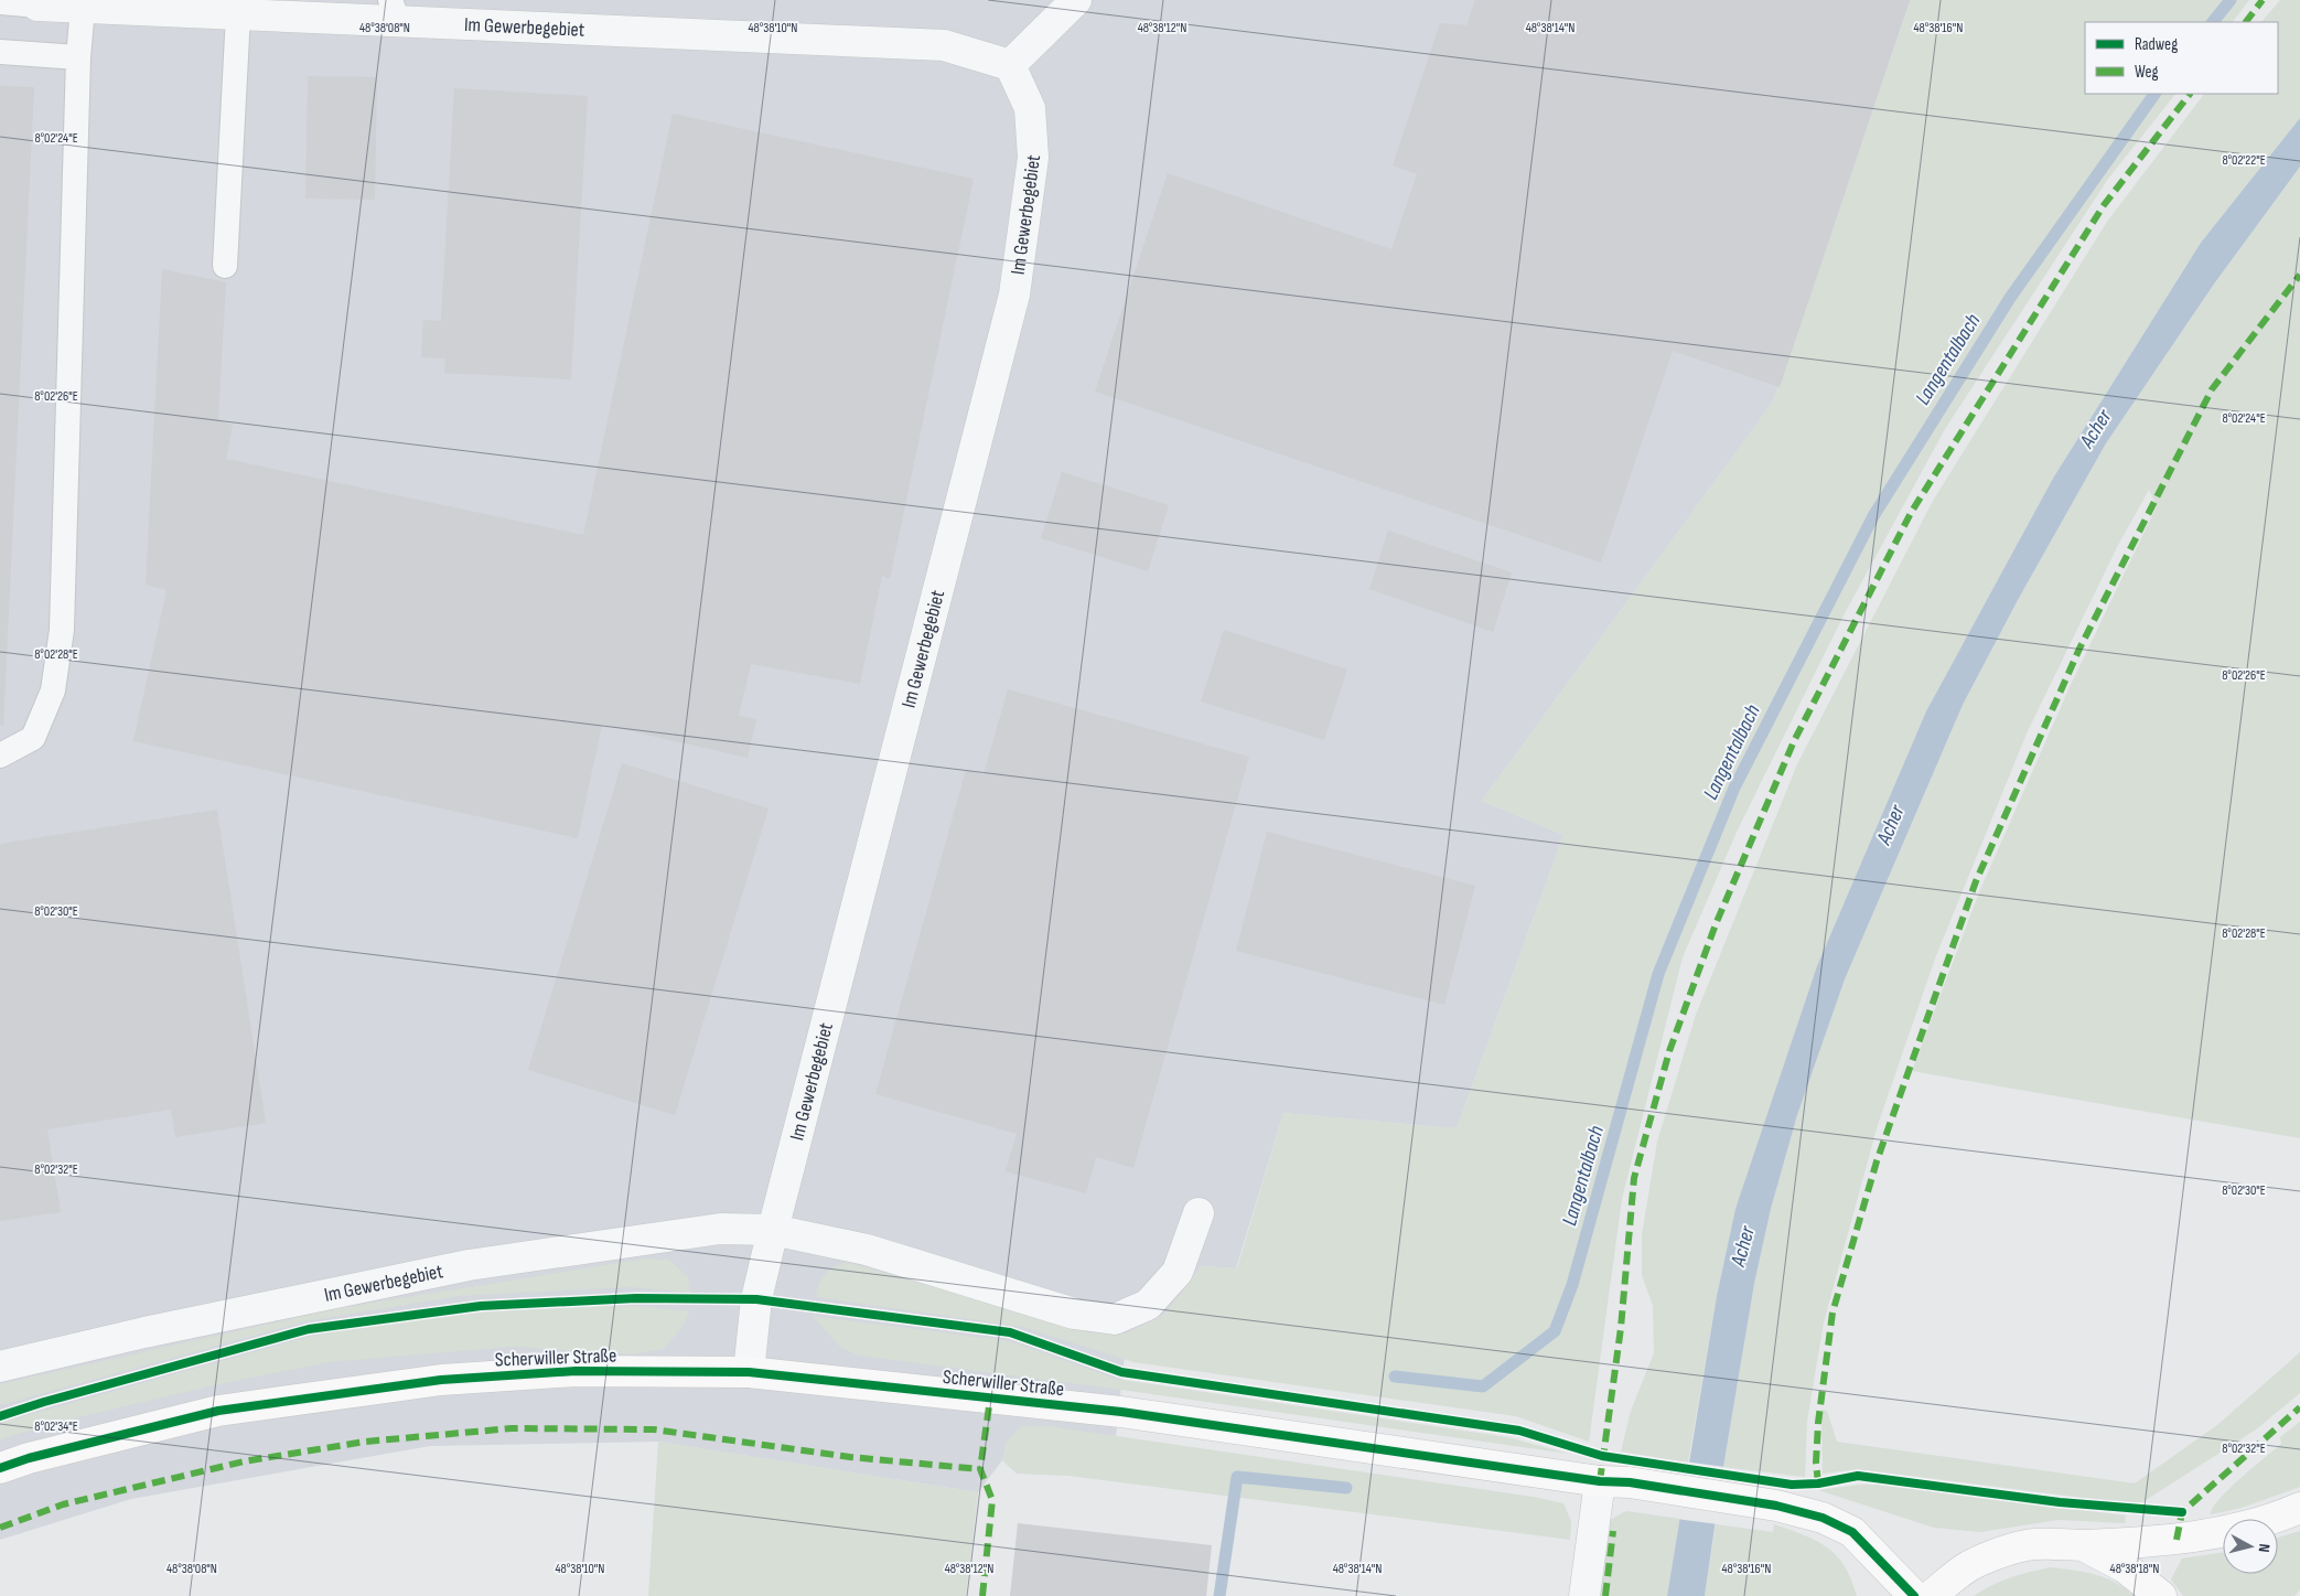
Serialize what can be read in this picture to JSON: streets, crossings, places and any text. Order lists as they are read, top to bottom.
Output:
{
  "streets": {
    "street": ["Im Gewerbegebiet", "Scherwiller Straße"]
  },
  "crossings": [
    ["Im Gewerbegebiet", "Scherwiller Straße"]
  ],
  "water": ["Langentalbach", "Acher"],
  "legend": ["Radweg", "Weg"],
  "north": "right",
  "coordinates": [
    "48°38'08\"N",
    "48°38'10\"N",
    "48°38'12\"N",
    "48°38'14\"N",
    "48°38'16\"N",
    "8°02'24\"E",
    "8°02'22\"E",
    "8°02'26\"E",
    "8°02'28\"E",
    "8°02'30\"E",
    "8°02'32\"E",
    "8°02'34\"E",
    "48°38'18\"N"
  ]
}
